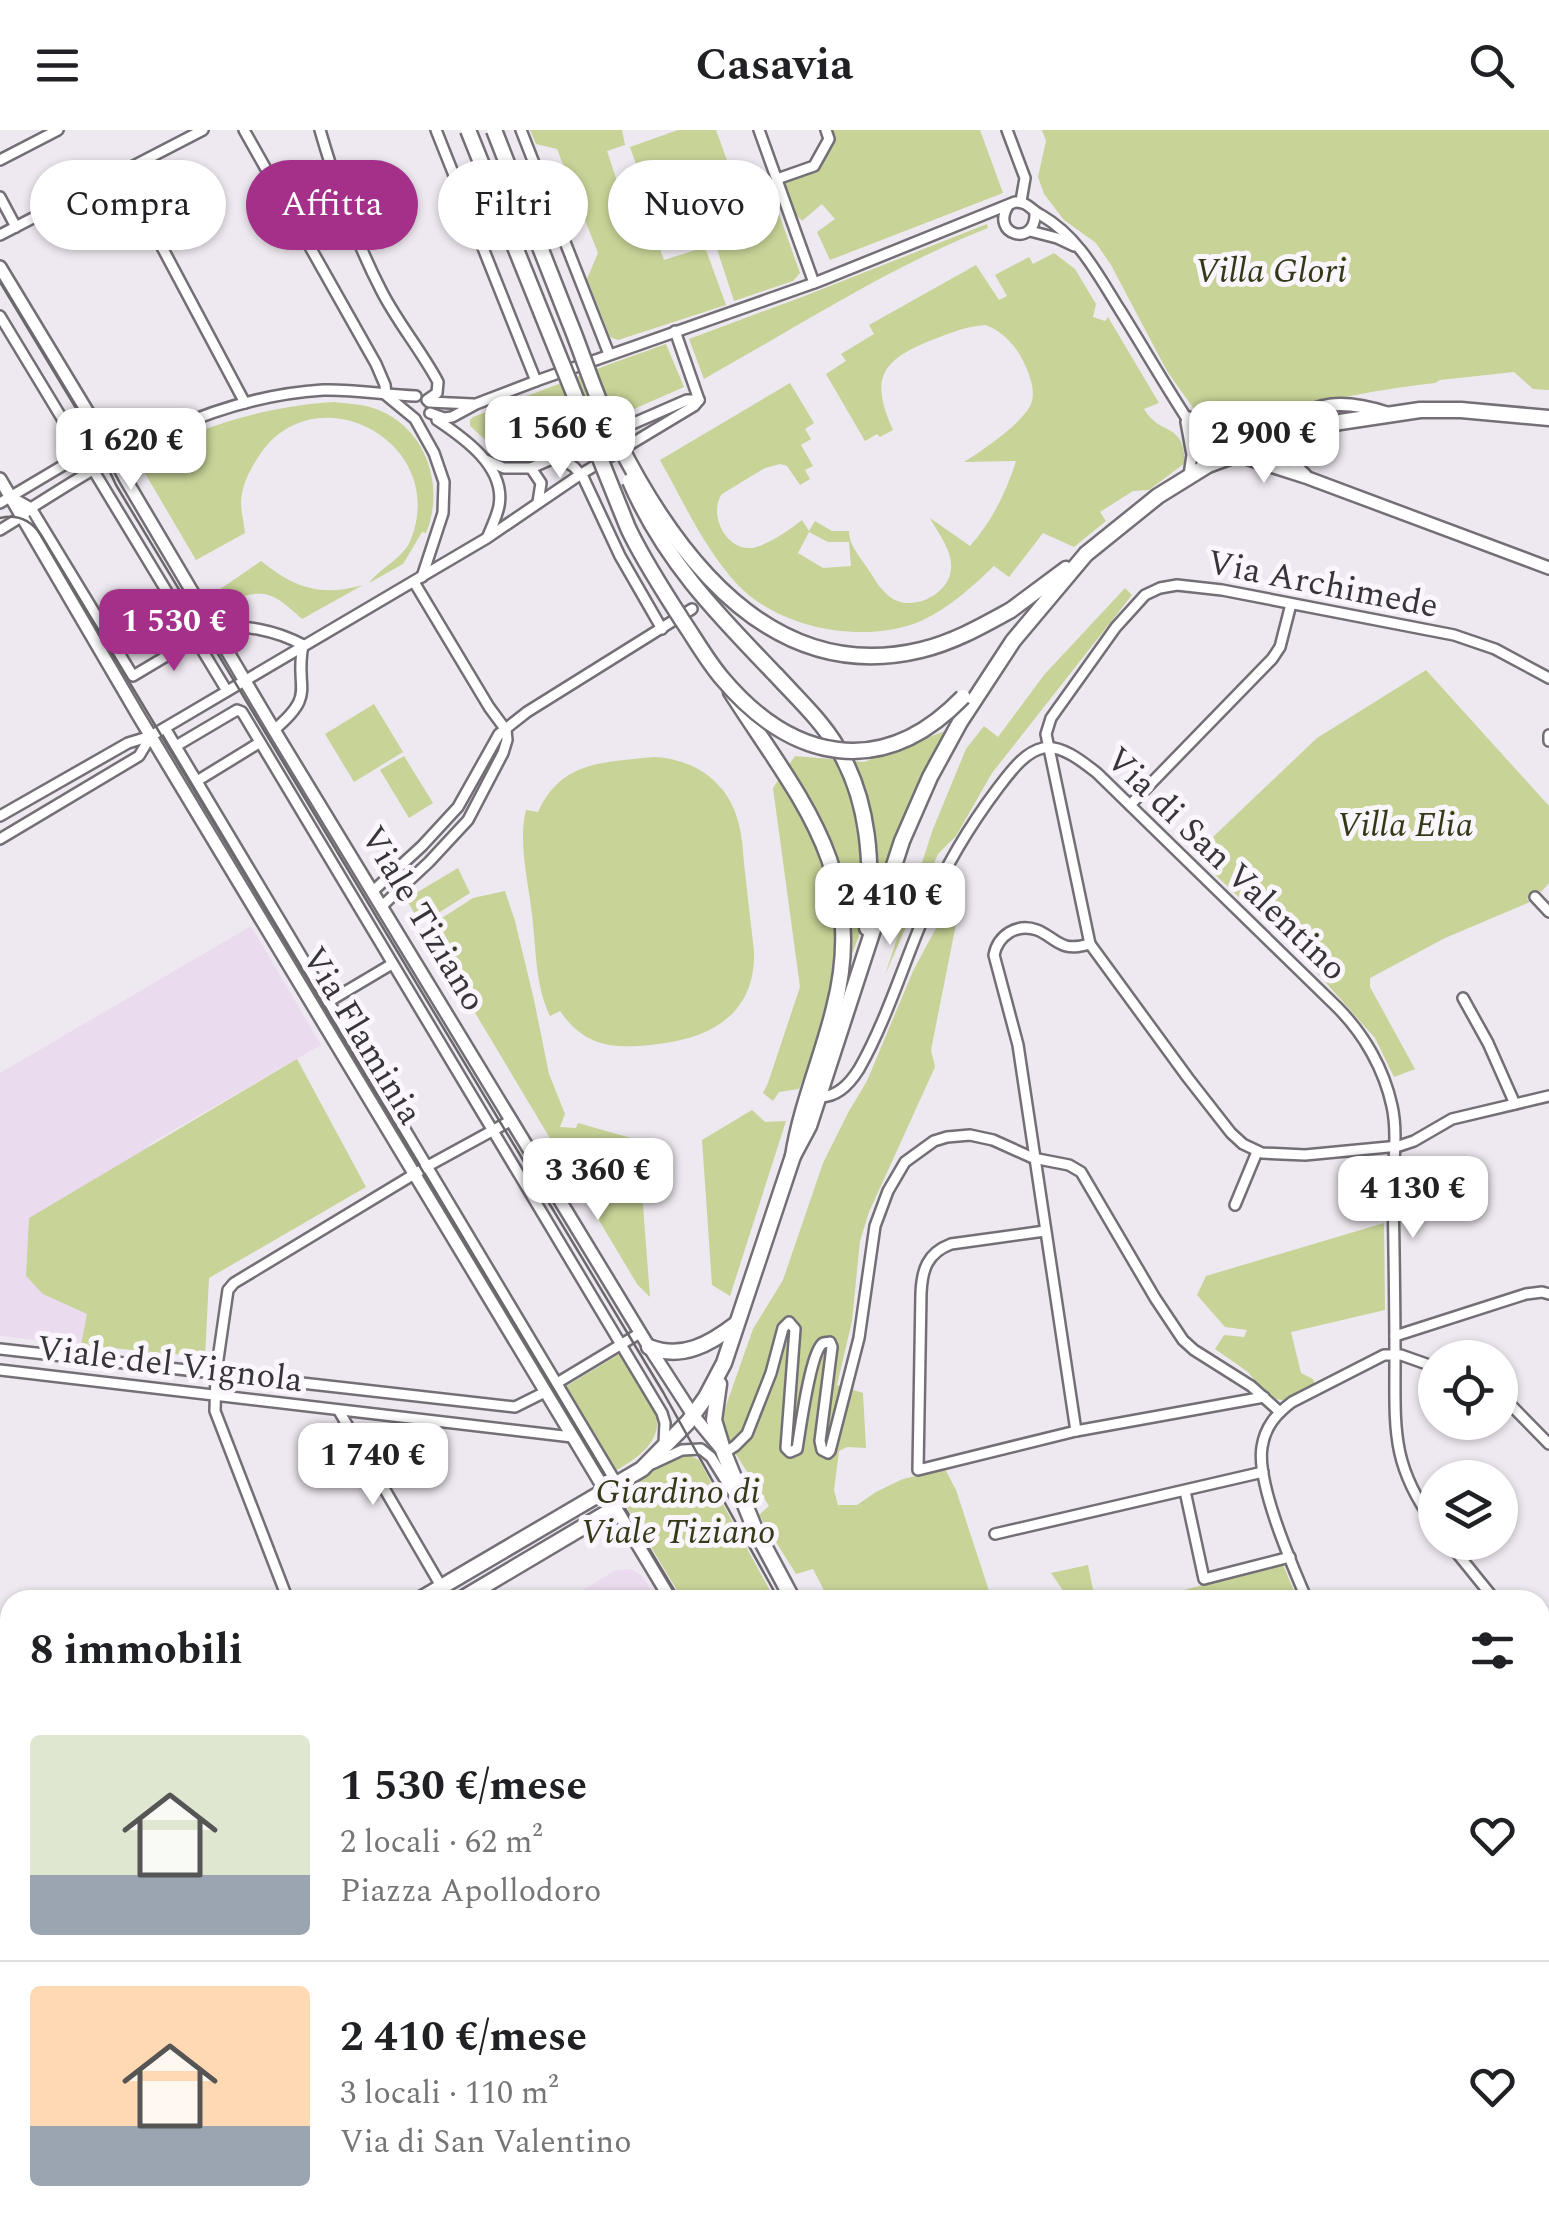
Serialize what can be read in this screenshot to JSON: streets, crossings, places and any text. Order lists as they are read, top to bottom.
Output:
{
  "streets": {
    "main road": ["Viale Tiziano"],
    "street": [
      "Via Archimede",
      "Via di San Valentino",
      "Via Flaminia",
      "Viale del Vignola"
    ]
  },
  "crossings": [
    ["Via Archimede", "Via di San Valentino"],
    ["Viale Tiziano", "Via Flaminia"],
    ["Via Flaminia", "Viale del Vignola"]
  ],
  "parks": ["Villa Glori", "Villa Elia", "Giardino di Viale Tiziano"],
  "page": {
    "header": "Casavia",
    "chip": [
      "Compra",
      "Affitta",
      "Filtri",
      "Nuovo"
    ],
    "price": [
      "1 560 €",
      "2 900 €",
      "1 620 €",
      "1 530 €",
      "2 410 €",
      "3 360 €",
      "4 130 €",
      "1 740 €"
    ],
    "heading": "8 immobili",
    "list": [
      {
        "name": "1 530 €/mese",
        "note": "2 locali · 62 m² · Piazza Apollodoro"
      },
      {
        "name": "2 410 €/mese",
        "note": "3 locali · 110 m² · Via di San Valentino"
      }
    ]
  }
}
